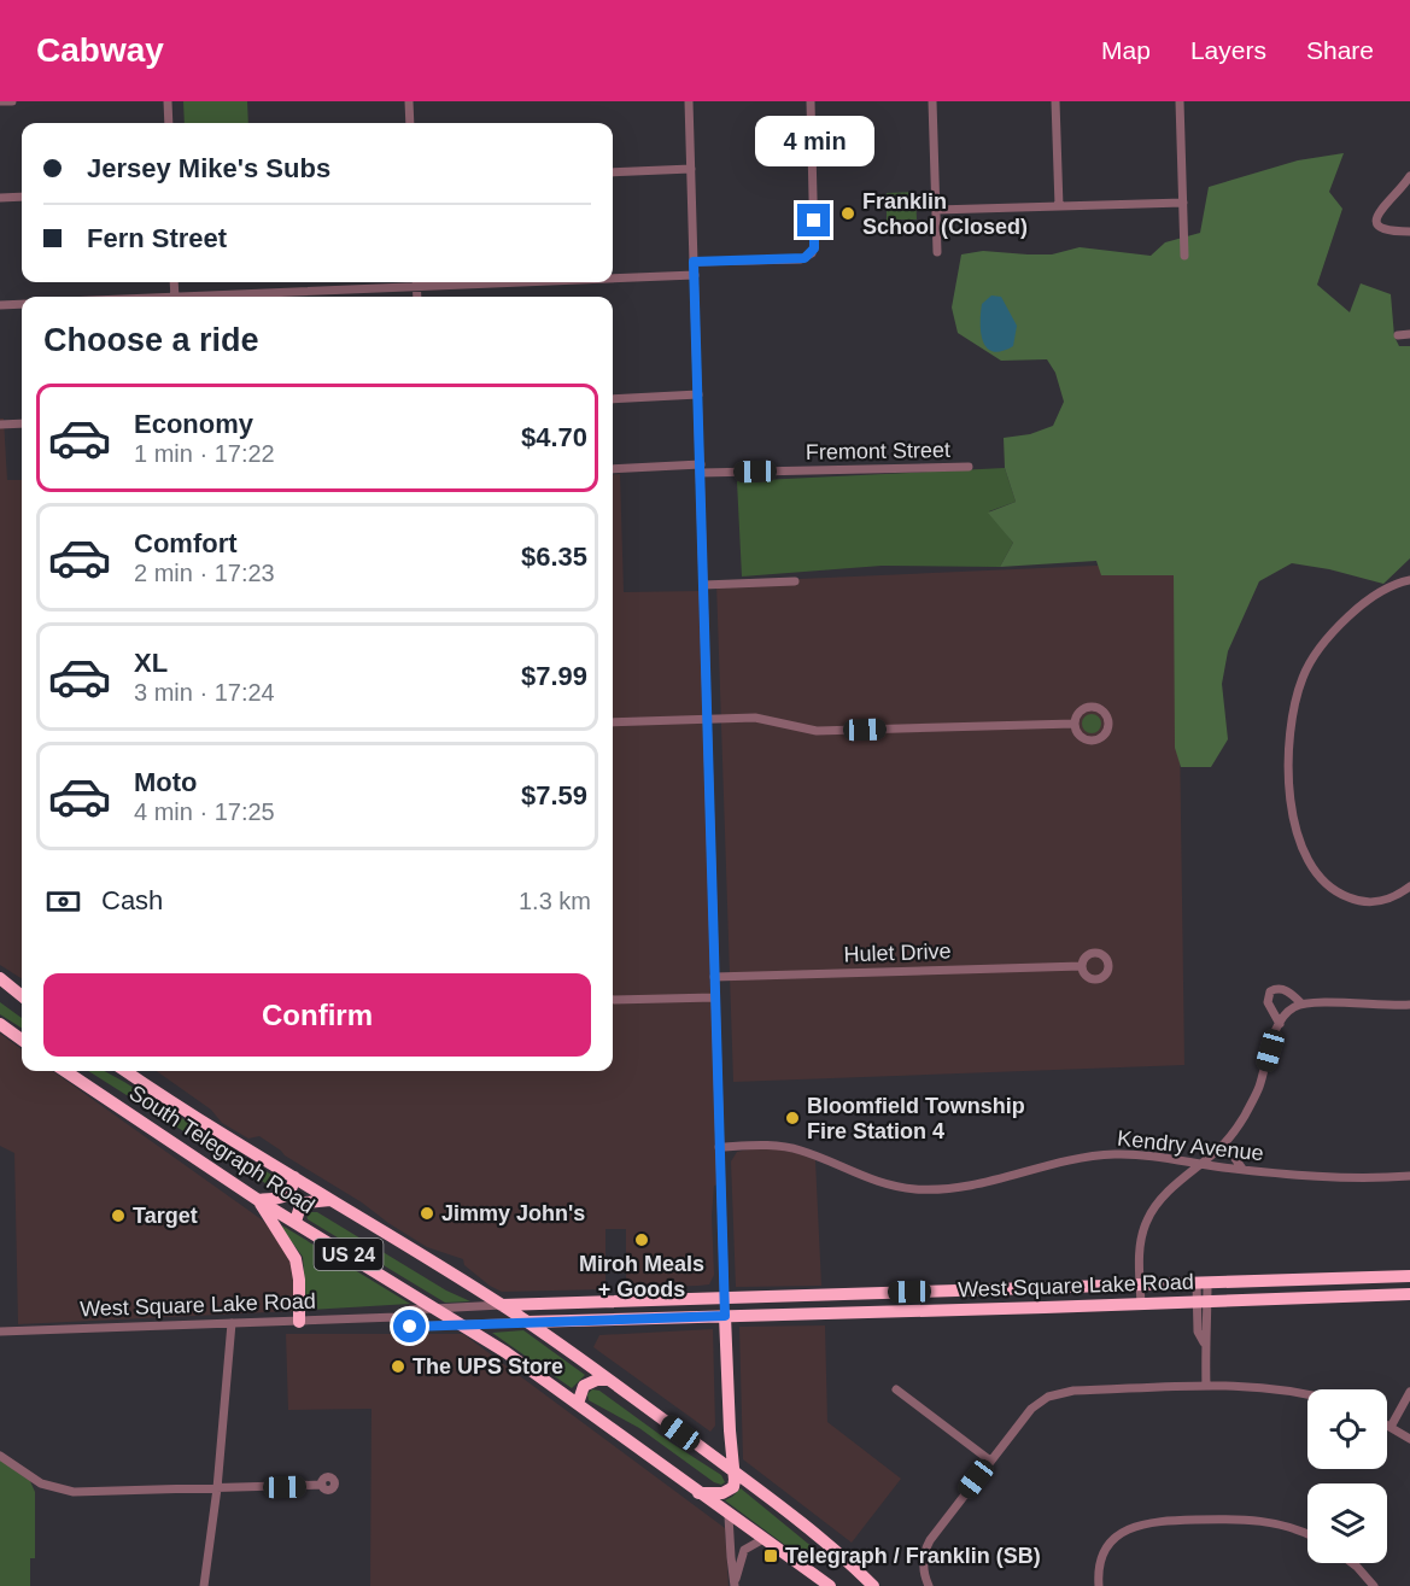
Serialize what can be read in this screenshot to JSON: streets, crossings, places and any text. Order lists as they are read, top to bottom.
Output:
{
  "streets": {
    "highway": ["South Telegraph Road", "US 24", "West Square Lake Road"],
    "street": ["Fremont Street", "Hulet Drive", "Kendry Avenue"]
  },
  "crossings": [
    ["South Telegraph Road", "West Square Lake Road"]
  ],
  "places": {
    "other": [
      "Franklin School (Closed)",
      "Bloomfield Township Fire Station 4",
      "Jimmy John's",
      "Target",
      "Miroh Meals + Goods",
      "The UPS Store"
    ],
    "transit": ["Telegraph / Franklin (SB)"]
  },
  "page": {
    "header": "Cabway",
    "nav": ["Map", "Layers", "Share"],
    "bubble": "4 min",
    "banner": ["Jersey Mike's Subs", "Fern Street"],
    "heading": "Choose a ride",
    "list": [
      {
        "name": "Economy",
        "note": "1 min · 17:22",
        "value": "$4.70"
      },
      {
        "name": "Comfort",
        "note": "2 min · 17:23",
        "value": "$6.35"
      },
      {
        "name": "XL",
        "note": "3 min · 17:24",
        "value": "$7.99"
      },
      {
        "name": "Moto",
        "note": "4 min · 17:25",
        "value": "$7.59"
      }
    ],
    "pay": ["Cash", "1.3 km"],
    "buttons": "Confirm"
  }
}
